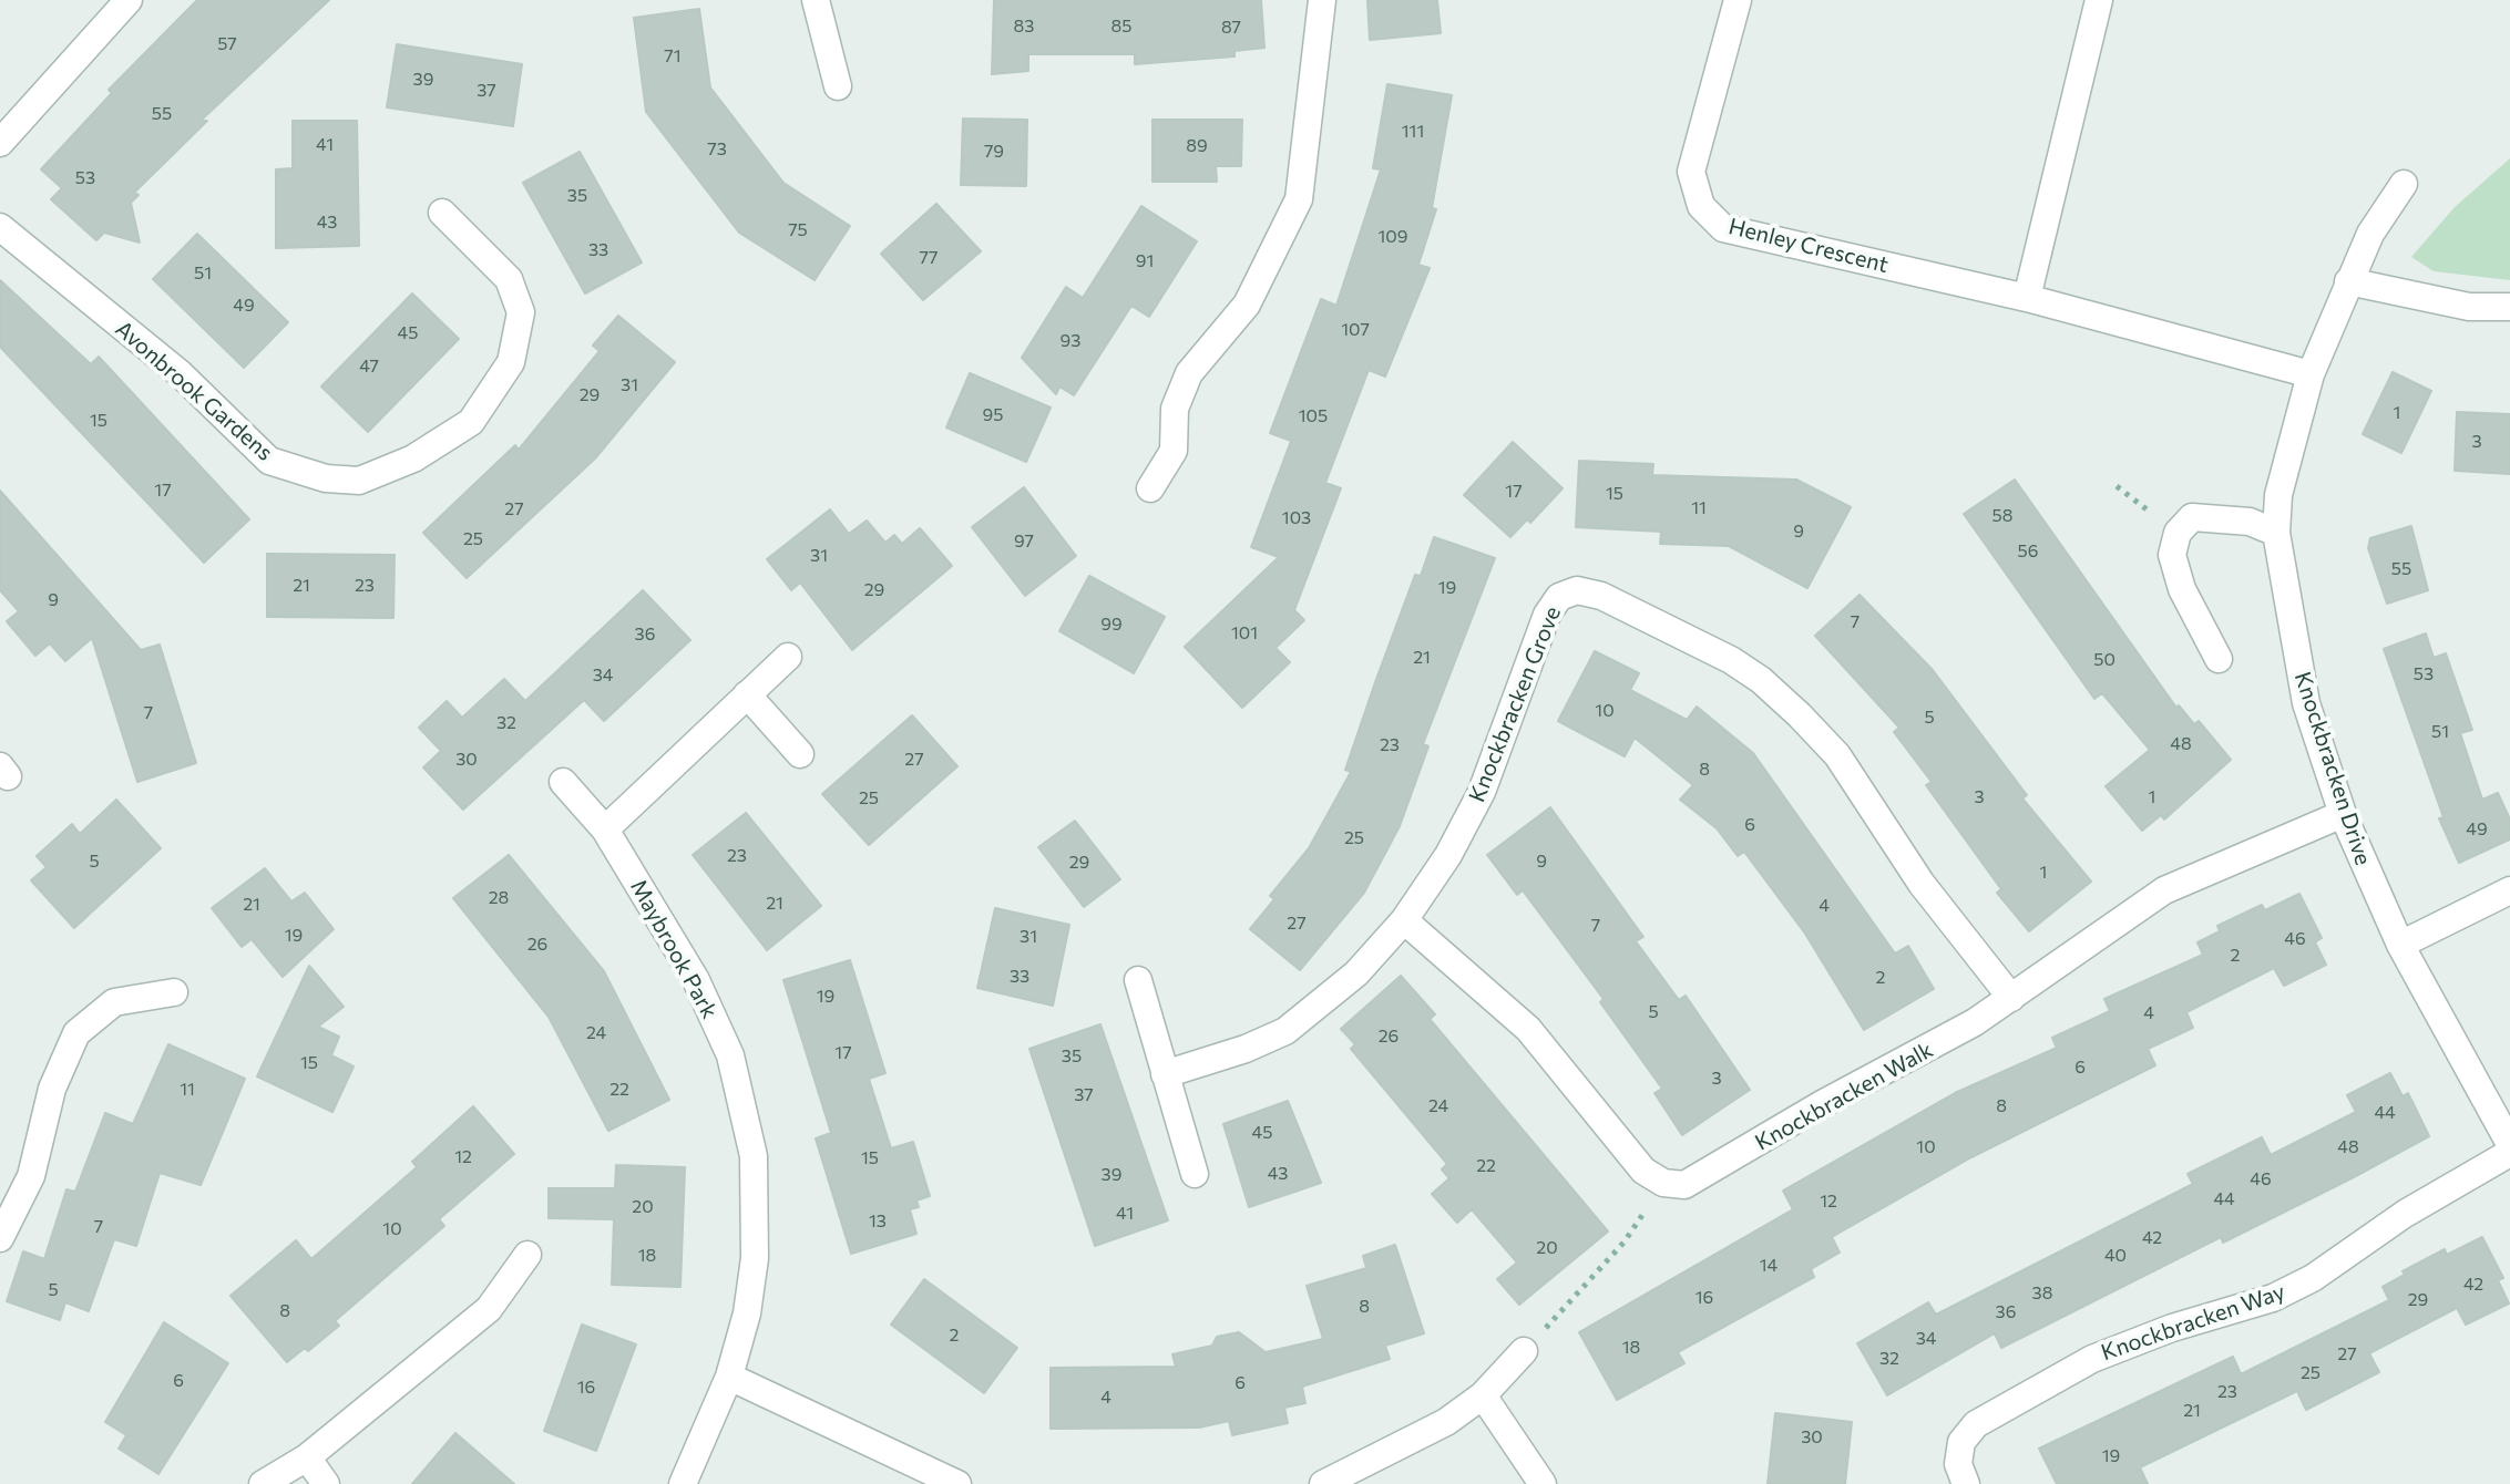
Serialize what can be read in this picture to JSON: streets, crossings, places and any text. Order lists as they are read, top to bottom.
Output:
{
  "streets": {
    "street": [
      "Henley Crescent",
      "Avonbrook Gardens",
      "Knockbracken Grove",
      "Knockbracken Drive",
      "Maybrook Park",
      "Knockbracken Walk",
      "Knockbracken Way"
    ]
  },
  "crossings": [
    ["Henley Crescent", "Knockbracken Drive"],
    ["Knockbracken Grove", "Knockbracken Walk"],
    ["Knockbracken Drive", "Knockbracken Walk"]
  ],
  "house_numbers": [
    "83",
    "85",
    "87",
    "57",
    "71",
    "39",
    "37",
    "55",
    "111",
    "41",
    "89",
    "73",
    "79",
    "53",
    "35",
    "43",
    "75",
    "109",
    "33",
    "77",
    "91",
    "51",
    "49",
    "107",
    "45",
    "93",
    "47",
    "31",
    "29",
    "1",
    "95",
    "105",
    "15",
    "3",
    "17",
    "17",
    "15",
    "11",
    "27",
    "58",
    "103",
    "9",
    "25",
    "97",
    "56",
    "31",
    "55",
    "21",
    "23",
    "19",
    "29",
    "9",
    "7",
    "99",
    "101",
    "36",
    "21",
    "50",
    "53",
    "34",
    "10",
    "7",
    "5",
    "32",
    "51",
    "48",
    "23",
    "30",
    "27",
    "8",
    "3",
    "1",
    "25",
    "6",
    "49",
    "25",
    "23",
    "5",
    "9",
    "29",
    "1",
    "28",
    "21",
    "21",
    "4",
    "27",
    "7",
    "19",
    "31",
    "46",
    "26",
    "2",
    "33",
    "2",
    "19",
    "5",
    "4",
    "24",
    "26",
    "17",
    "35",
    "15",
    "6",
    "3",
    "11",
    "22",
    "37",
    "24",
    "8",
    "44",
    "45",
    "10",
    "48",
    "12",
    "15",
    "22",
    "43",
    "39",
    "46",
    "44",
    "12",
    "20",
    "41",
    "13",
    "7",
    "10",
    "42",
    "20",
    "18",
    "40",
    "14",
    "42",
    "5",
    "38",
    "16",
    "29",
    "8",
    "8",
    "36",
    "2",
    "34",
    "18",
    "27",
    "32",
    "25",
    "6",
    "6",
    "16",
    "23",
    "4",
    "21",
    "30",
    "19"
  ]
}
